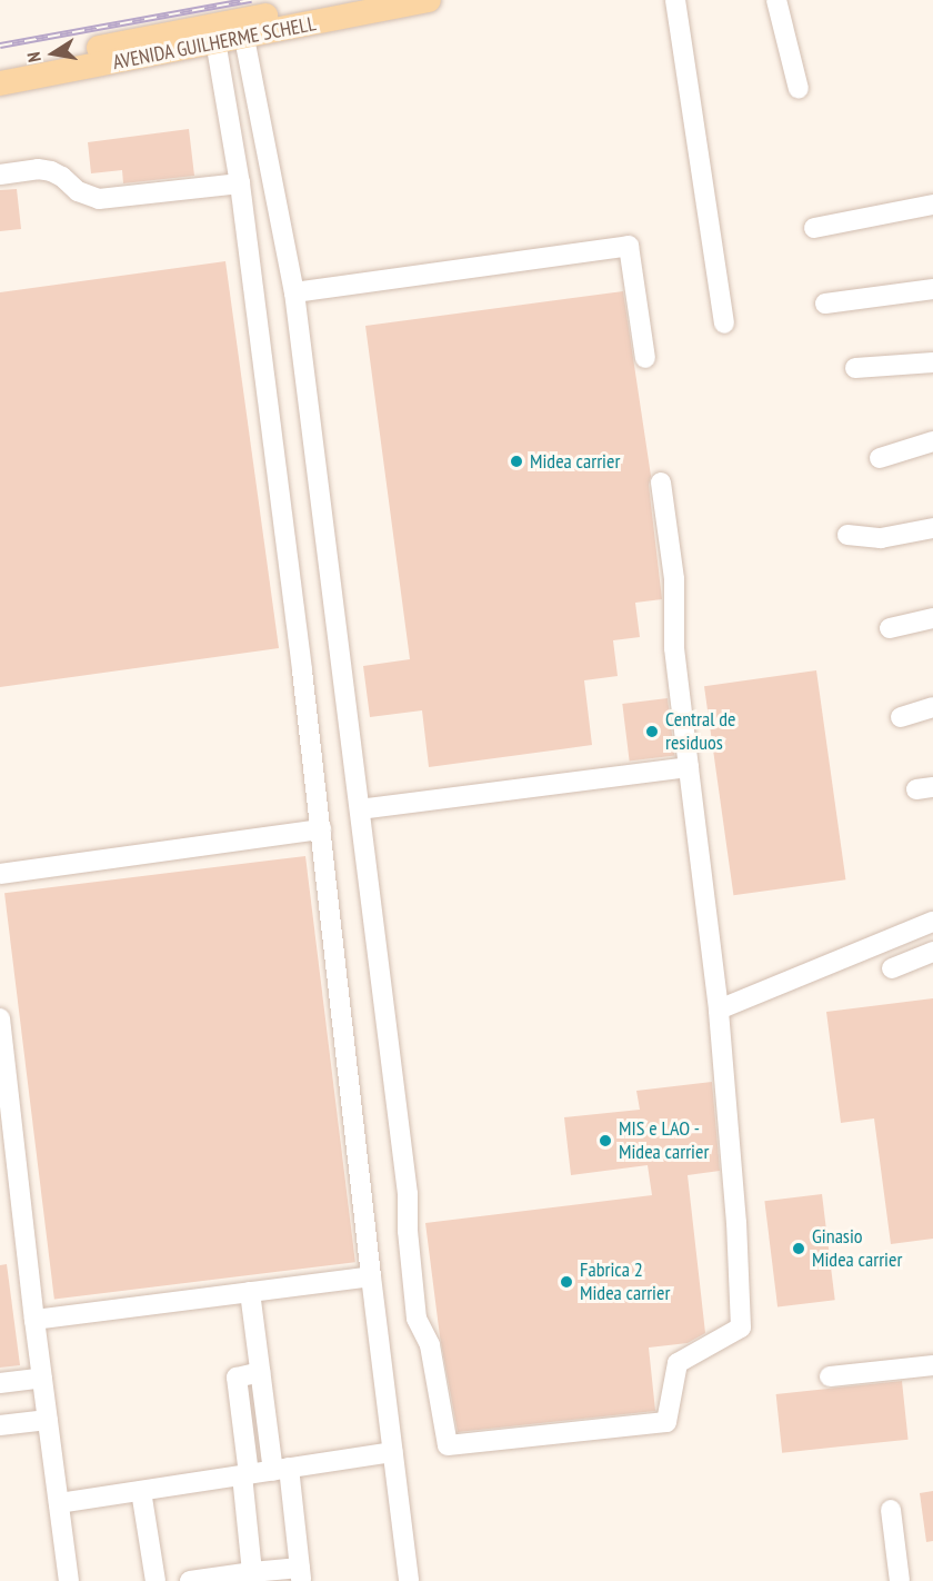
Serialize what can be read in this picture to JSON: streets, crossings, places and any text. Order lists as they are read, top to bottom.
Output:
{
  "streets": {
    "main road": ["AVENIDA GUILHERME SCHELL"]
  },
  "places": [
    "Midea carrier",
    "Central de residuos",
    "MIS e LAO - Midea carrier",
    "Ginasio Midea carrier",
    "Fabrica 2 Midea carrier"
  ],
  "north": "left"
}
